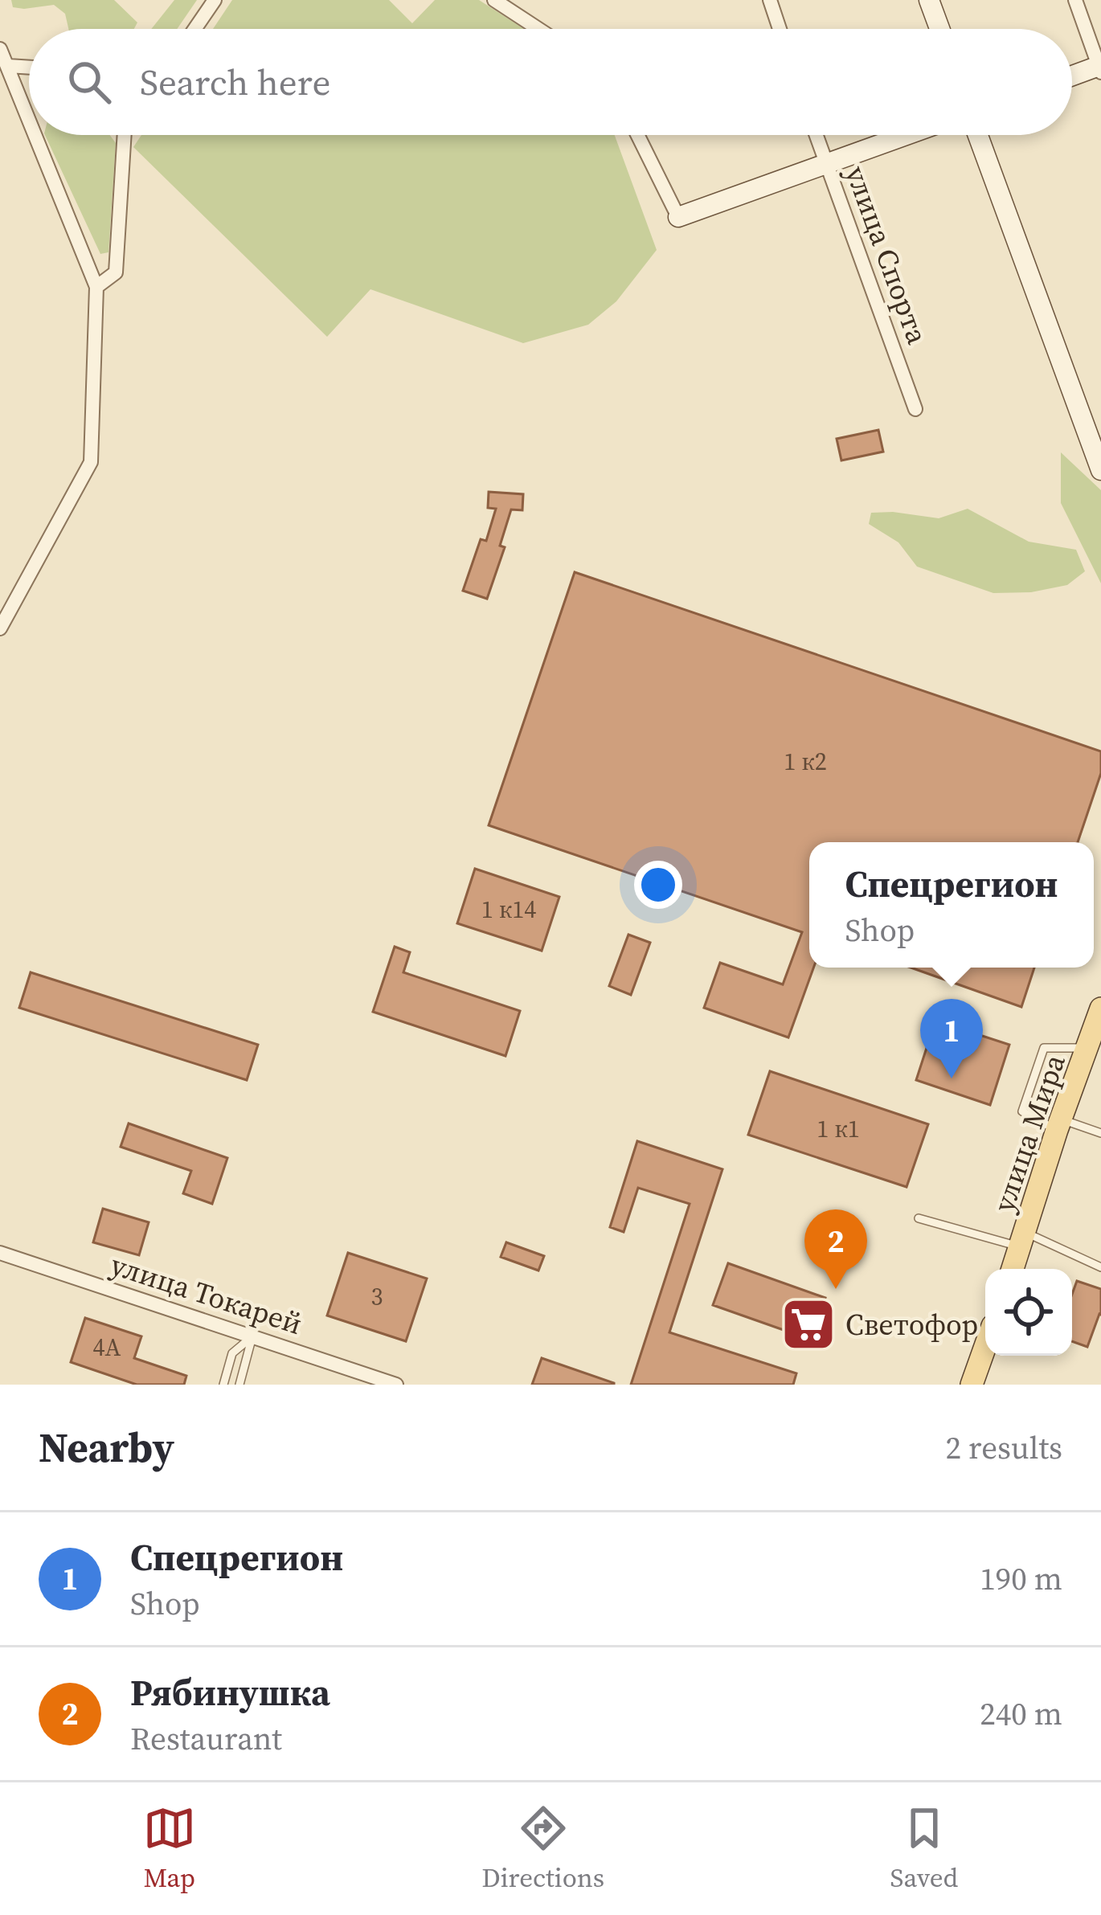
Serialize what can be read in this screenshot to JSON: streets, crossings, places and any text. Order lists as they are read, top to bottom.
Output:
{
  "streets": {
    "main road": ["улица Мира"],
    "street": ["улица Спорта", "улица Токарей"]
  },
  "places": {
    "supermarket": ["Светофор"]
  },
  "house_numbers": [
    "1 к2",
    "1 к14",
    "1 к1",
    "3",
    "4А"
  ],
  "page": {
    "search": "Search here",
    "popup": ["Спецрегион", "Shop"],
    "pins": ["1", "2"],
    "heading": ["Nearby", "2 results"],
    "list": [
      {
        "mark": "1",
        "name": "Спецрегион",
        "note": "Shop",
        "value": "190 m"
      },
      {
        "mark": "2",
        "name": "Рябинушка",
        "note": "Restaurant",
        "value": "240 m"
      }
    ],
    "nav": ["Map", "Directions", "Saved"]
  }
}
